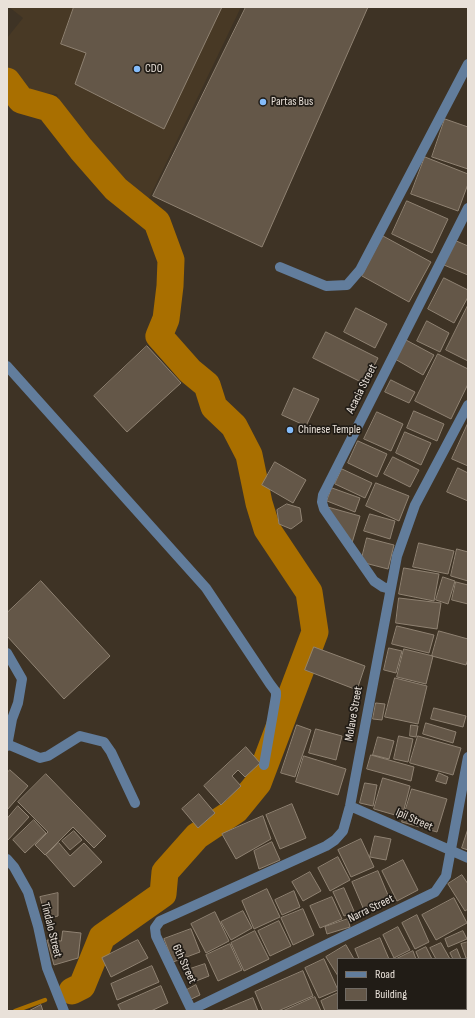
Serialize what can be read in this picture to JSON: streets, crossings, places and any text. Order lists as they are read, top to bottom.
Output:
{
  "streets": {
    "street": [
      "Acacia Street",
      "Molave Street",
      "Ipil Street",
      "Narra Street",
      "Tindalo Street",
      "6th Street"
    ]
  },
  "crossings": [
    ["Acacia Street", "Molave Street"],
    ["Molave Street", "Ipil Street"],
    ["Molave Street", "6th Street"],
    ["Ipil Street", "Narra Street"],
    ["Narra Street", "6th Street"]
  ],
  "places": ["CDO", "Partas Bus", "Chinese Temple"],
  "legend": ["Road", "Building"]
}
